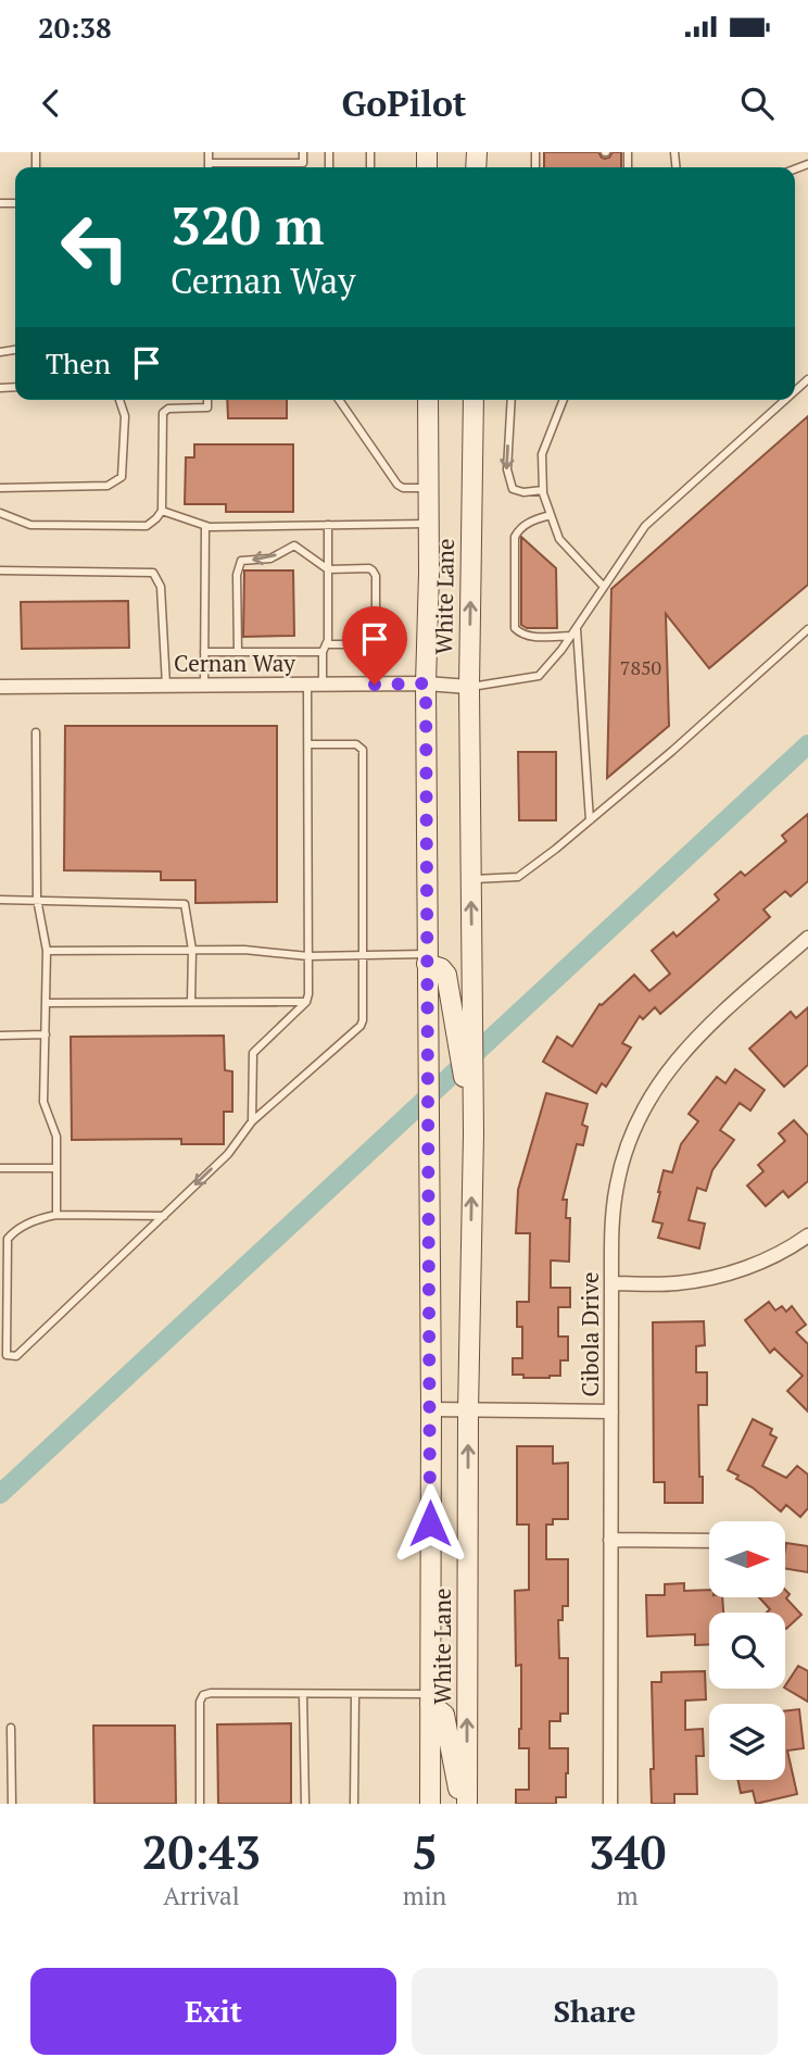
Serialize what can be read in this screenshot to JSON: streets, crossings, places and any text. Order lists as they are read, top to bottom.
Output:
{
  "streets": {
    "main road": ["White Lane"],
    "street": ["Cernan Way", "Cibola Drive"]
  },
  "crossings": [
    ["White Lane", "Cernan Way"]
  ],
  "house_numbers": ["7850"],
  "north": "right",
  "page": {
    "status": "20:38",
    "header": "GoPilot",
    "turn": ["320 m", "Cernan Way"],
    "then": "Then",
    "eta": [
      "20:43",
      "Arrival",
      "5",
      "min",
      "340",
      "m"
    ],
    "buttons": ["Exit", "Share"]
  }
}
